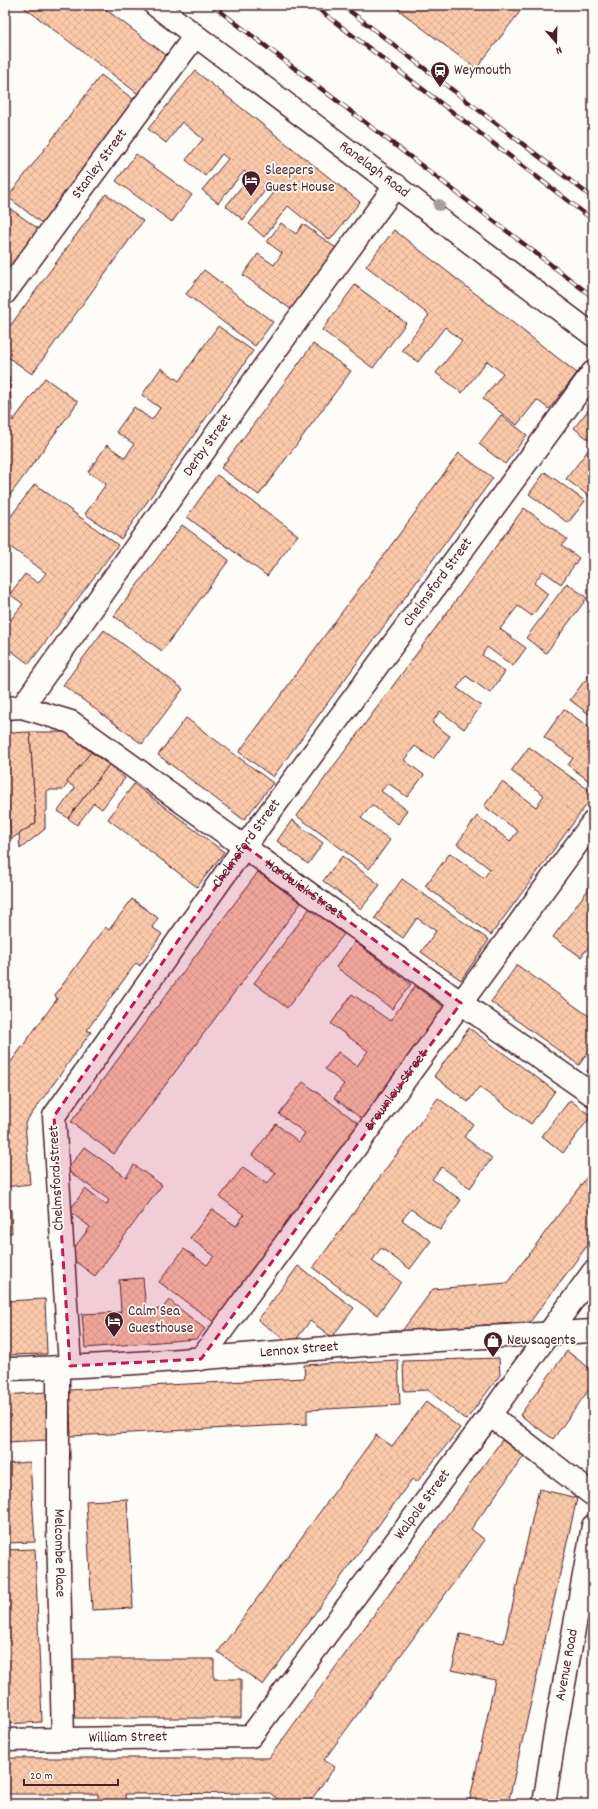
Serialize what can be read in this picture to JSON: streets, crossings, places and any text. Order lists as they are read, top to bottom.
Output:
{
  "streets": {
    "street": [
      "Stanley Street",
      "Ranelagh Road",
      "Derby Street",
      "Chelmsford Street",
      "Hardwick Street",
      "Brownlow Street",
      "Lennox Street",
      "Walpole Street",
      "Melcombe Place",
      "Avenue Road",
      "William Street"
    ]
  },
  "crossings": [
    ["Stanley Street", "Ranelagh Road"],
    ["Ranelagh Road", "Derby Street"],
    ["Derby Street", "Hardwick Street"],
    ["Chelmsford Street", "Hardwick Street"],
    ["Chelmsford Street", "Lennox Street"],
    ["Chelmsford Street", "Melcombe Place"],
    ["Hardwick Street", "Brownlow Street"],
    ["Brownlow Street", "Lennox Street"],
    ["Lennox Street", "Walpole Street"],
    ["Lennox Street", "Melcombe Place"],
    ["Walpole Street", "William Street"],
    ["Melcombe Place", "William Street"]
  ],
  "places": {
    "station": ["Weymouth"],
    "hotel": ["Sleepers Guest House", "Calm Sea Guesthouse"],
    "shop": ["Newsagents"]
  },
  "scale_bar": "20 m",
  "north": "bottom"
}
